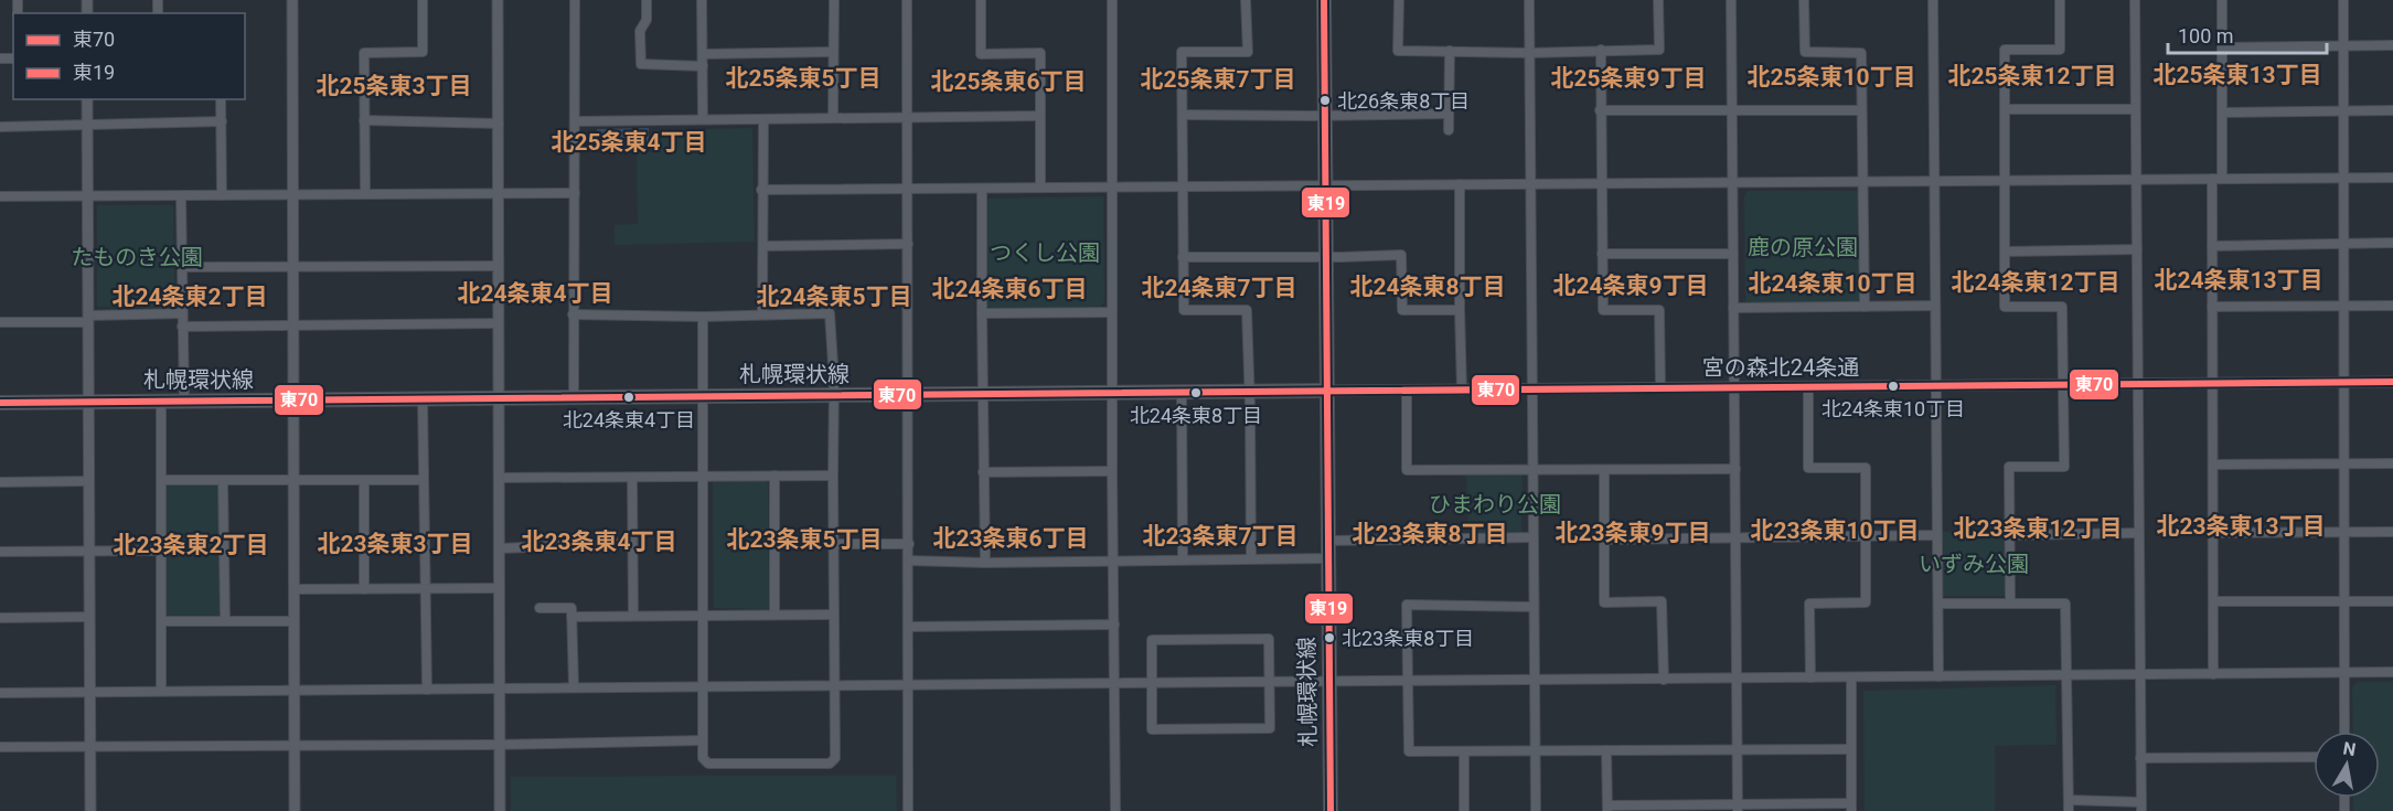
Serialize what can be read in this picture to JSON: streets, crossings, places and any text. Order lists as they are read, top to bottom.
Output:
{
  "streets": {
    "main road": ["札幌環状線"],
    "street": ["宮の森北24条通"]
  },
  "crossings": [
    ["宮の森北24条通", "札幌環状線"]
  ],
  "districts": [
    "北25条東13丁目",
    "北25条東12丁目",
    "北25条東10丁目",
    "北25条東5丁目",
    "北25条東9丁目",
    "北25条東7丁目",
    "北25条東6丁目",
    "北25条東3丁目",
    "北25条東4丁目",
    "北24条東13丁目",
    "北24条東12丁目",
    "北24条東10丁目",
    "北24条東9丁目",
    "北24条東8丁目",
    "北24条東7丁目",
    "北24条東6丁目",
    "北24条東4丁目",
    "北24条東2丁目",
    "北24条東5丁目",
    "北23条東13丁目",
    "北23条東12丁目",
    "北23条東10丁目",
    "北23条東9丁目",
    "北23条東8丁目",
    "北23条東7丁目",
    "北23条東6丁目",
    "北23条東5丁目",
    "北23条東4丁目",
    "北23条東3丁目",
    "北23条東2丁目"
  ],
  "parks": [
    "鹿の原公園",
    "つくし公園",
    "たものき公園",
    "ひまわり公園",
    "いずみ公園"
  ],
  "places": [
    "北26条東8丁目",
    "北24条東10丁目",
    "北24条東8丁目",
    "北24条東4丁目",
    "北23条東8丁目"
  ],
  "lines": ["transit line 東19", "transit line 東70"],
  "legend": ["東70", "東19"],
  "scale_bar": "100 m",
  "north": "top"
}
